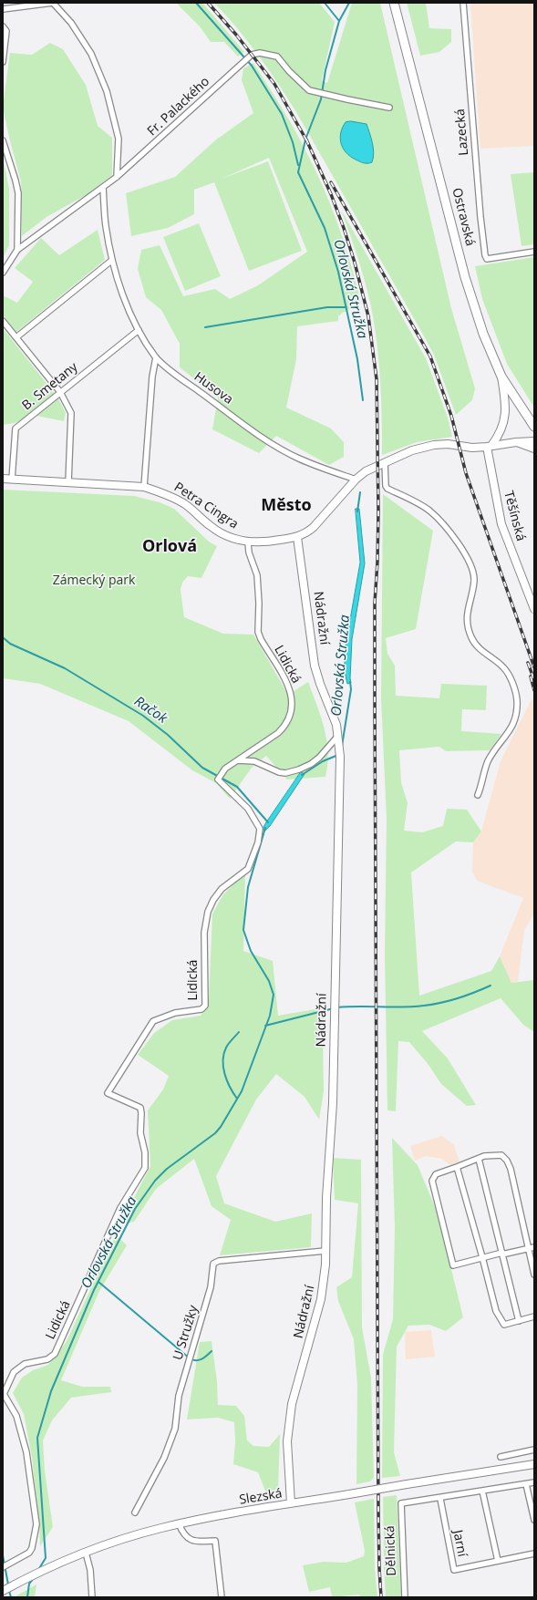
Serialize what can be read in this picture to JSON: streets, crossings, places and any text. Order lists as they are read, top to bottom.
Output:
{
  "streets": {
    "main road": ["Ostravská"],
    "street": [
      "Fr. Palackého",
      "Lazecká",
      "B. Smetany",
      "Husova",
      "Petra Cingra",
      "Těšínská",
      "Nádražní",
      "Lidická",
      "U Stružky",
      "Slezská",
      "Jarní",
      "Dělnická"
    ]
  },
  "crossings": [
    ["Fr. Palackého", "Husova"],
    ["B. Smetany", "Husova"],
    ["B. Smetany", "Petra Cingra"],
    ["Husova", "Petra Cingra"],
    ["Petra Cingra", "Těšínská"],
    ["Petra Cingra", "Nádražní"],
    ["Petra Cingra", "Lidická"],
    ["Nádražní", "U Stružky"],
    ["Nádražní", "Slezská"],
    ["Jarní", "Dělnická"]
  ],
  "districts": ["Město", "Orlová"],
  "water": ["Orlovská Stružka", "Račok"],
  "parks": ["Zámecký park"]
}
